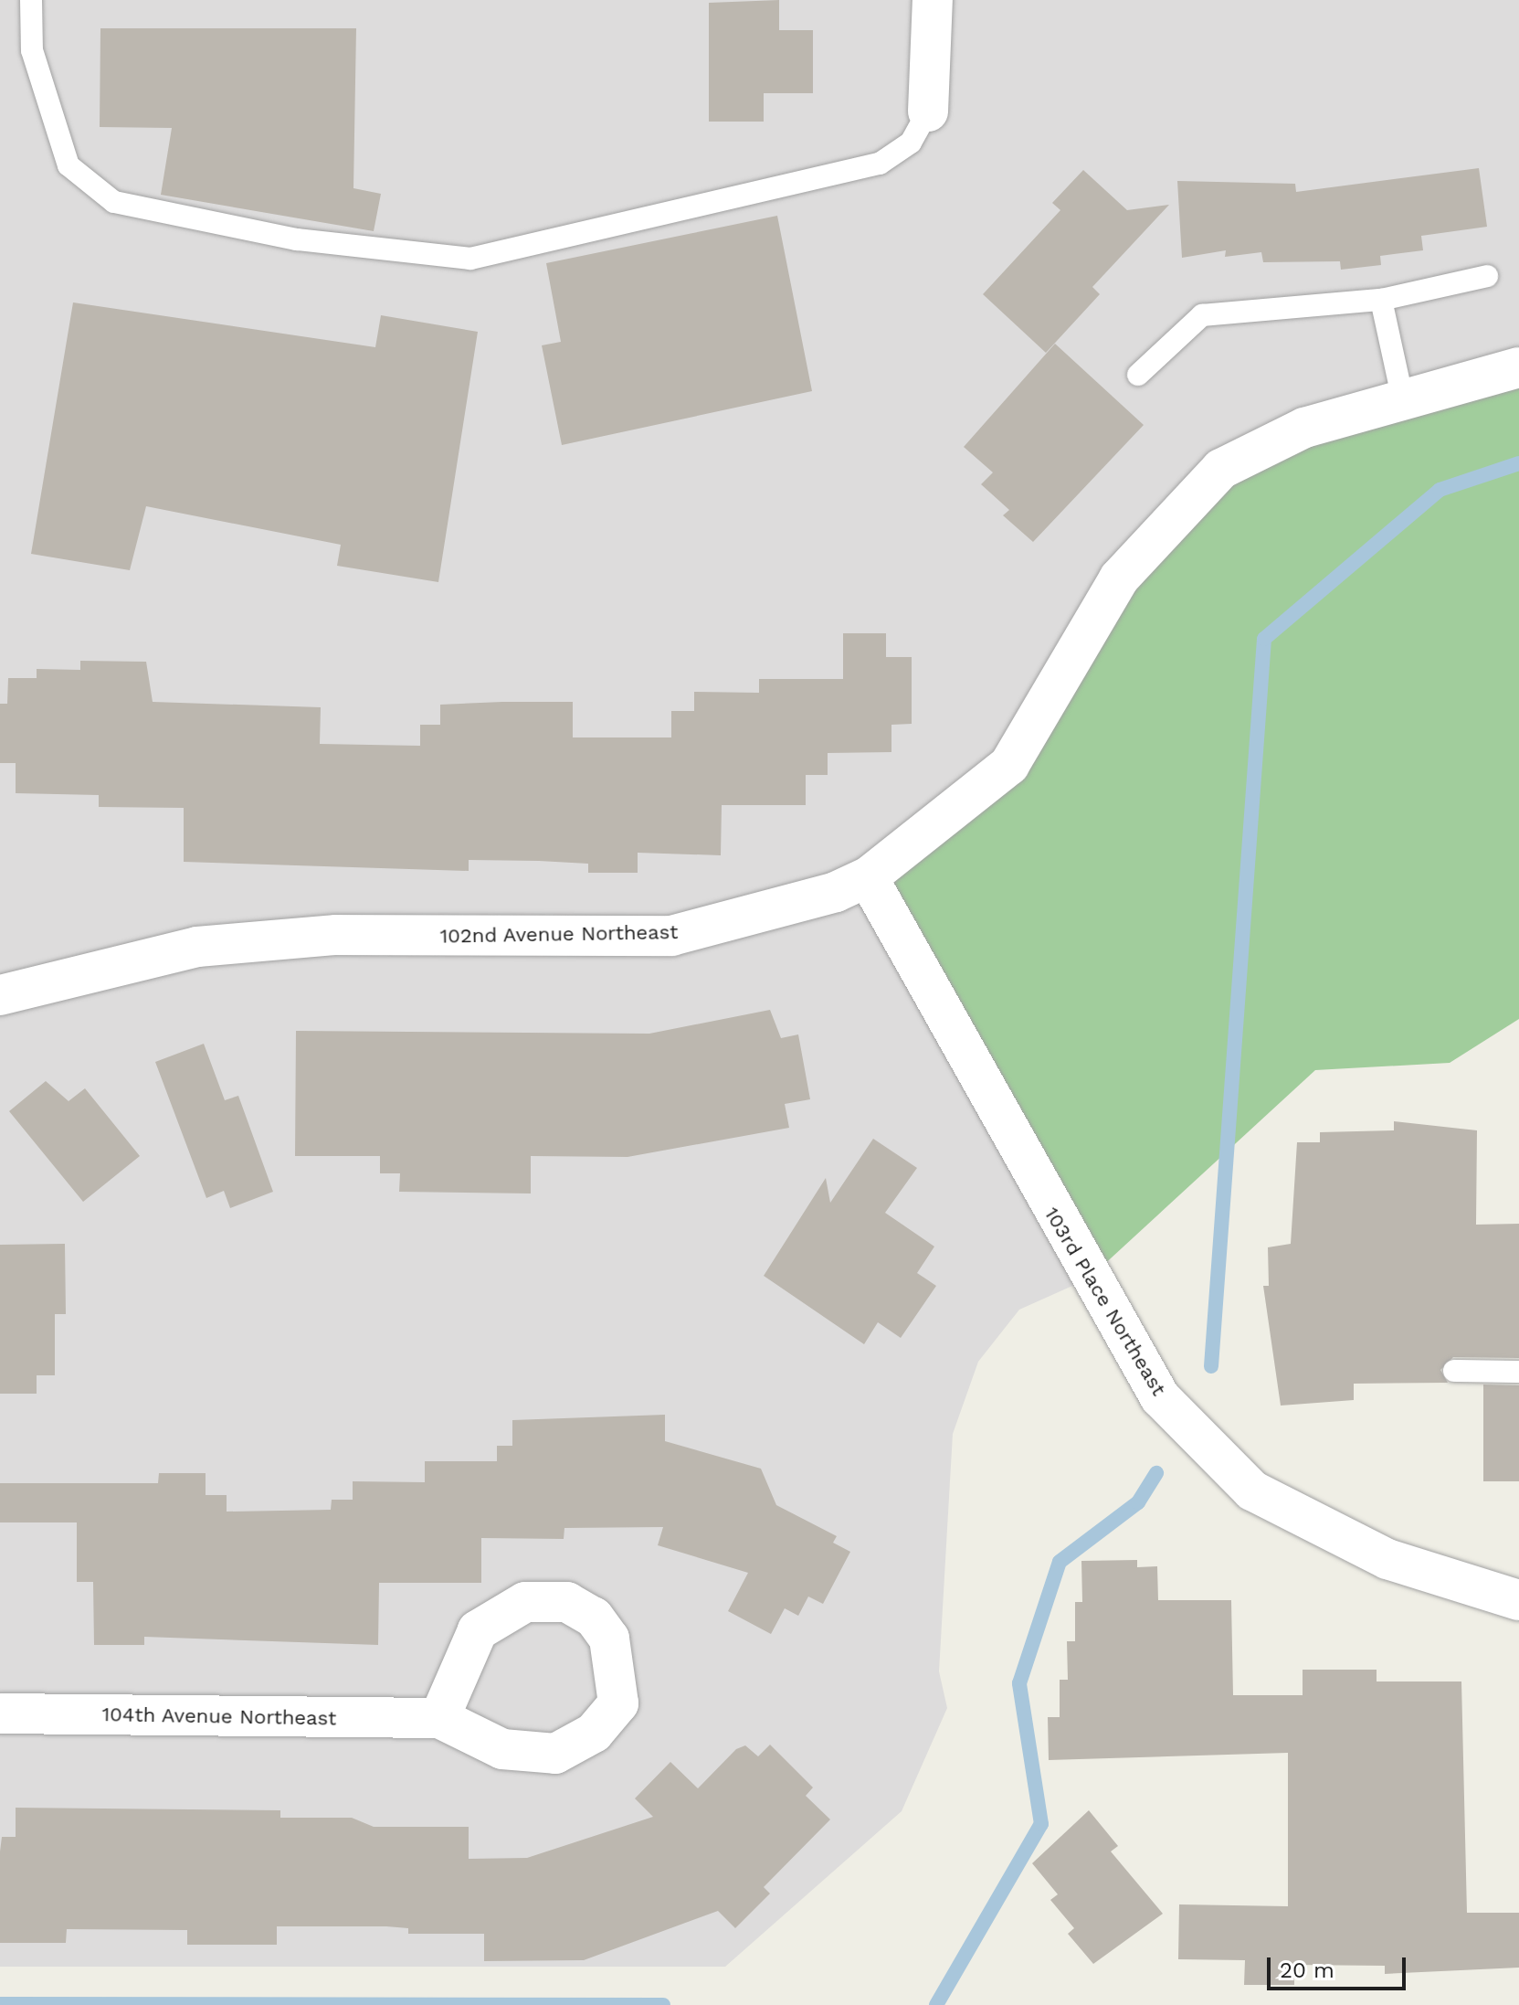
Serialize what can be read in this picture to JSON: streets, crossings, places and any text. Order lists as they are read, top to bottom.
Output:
{
  "streets": {
    "street": ["102nd Avenue Northeast", "103rd Place Northeast", "104th Avenue Northeast"]
  },
  "crossings": [
    ["102nd Avenue Northeast", "103rd Place Northeast"]
  ],
  "scale_bar": "20 m"
}
